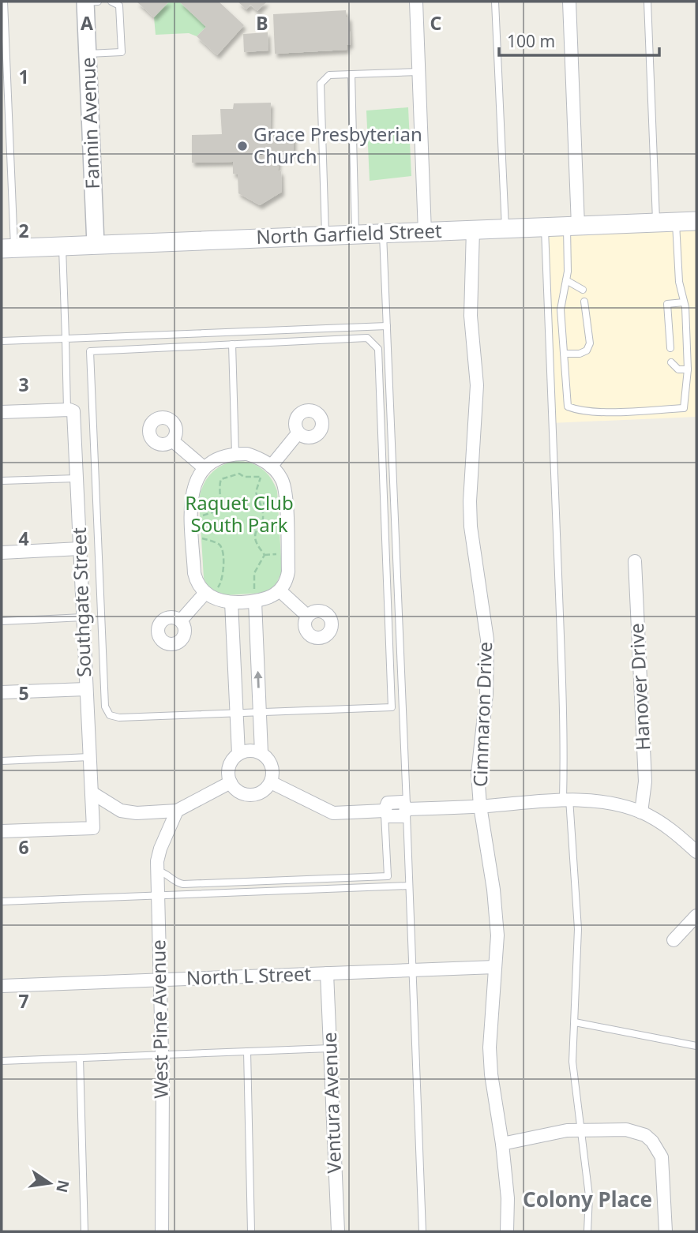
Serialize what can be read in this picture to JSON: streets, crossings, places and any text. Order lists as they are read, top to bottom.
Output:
{
  "streets": {
    "main road": ["North Garfield Street"],
    "street": [
      "Fannin Avenue",
      "Southgate Street",
      "Hanover Drive",
      "Cimmaron Drive",
      "North L Street",
      "West Pine Avenue",
      "Ventura Avenue"
    ]
  },
  "crossings": [
    ["Fannin Avenue", "North Garfield Street"],
    ["North Garfield Street", "Cimmaron Drive"],
    ["Cimmaron Drive", "North L Street"],
    ["North L Street", "West Pine Avenue"],
    ["North L Street", "Ventura Avenue"]
  ],
  "districts": ["Colony Place"],
  "parks": ["Raquet Club South Park"],
  "places": ["Grace Presbyterian Church"],
  "scale_bar": "100 m",
  "north": "right",
  "grid": {
    "columns": ["A", "B", "C"],
    "rows": [
      "1",
      "2",
      "3",
      "4",
      "5",
      "6",
      "7"
    ]
  }
}
